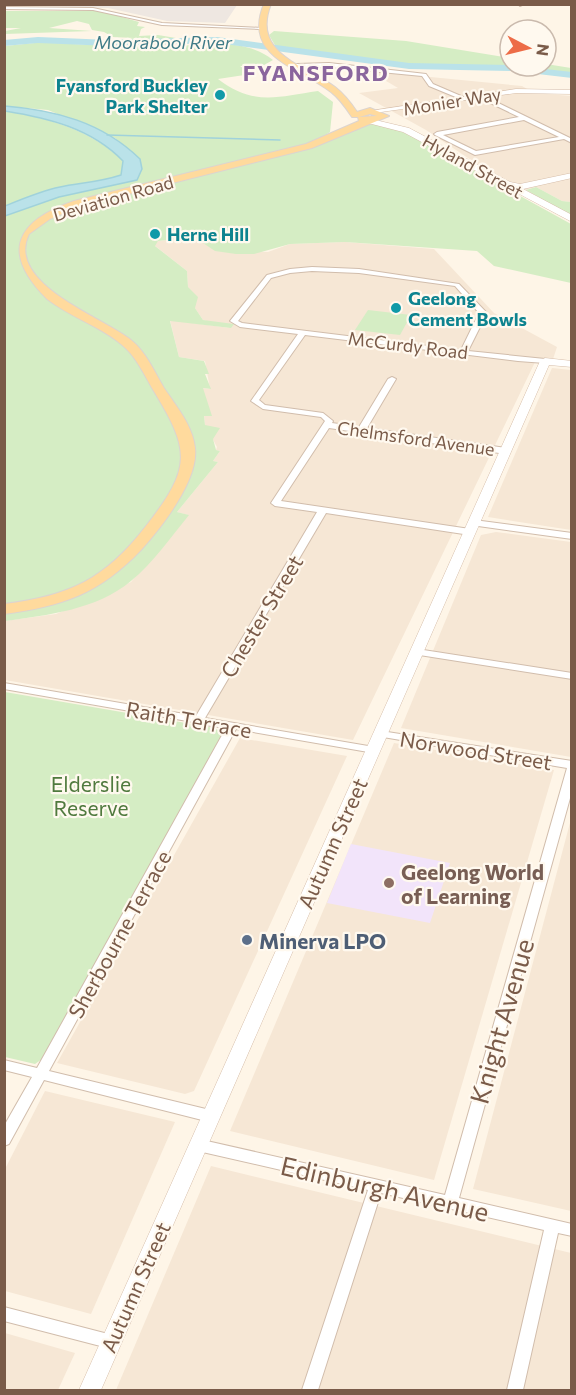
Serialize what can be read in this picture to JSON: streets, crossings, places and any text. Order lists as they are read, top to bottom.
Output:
{
  "streets": {
    "main road": ["Deviation Road"],
    "street": [
      "Monier Way",
      "Hyland Street",
      "McCurdy Road",
      "Chelmsford Avenue",
      "Chester Street",
      "Raith Terrace",
      "Norwood Street",
      "Autumn Street",
      "Sherbourne Terrace",
      "Knight Avenue",
      "Edinburgh Avenue"
    ]
  },
  "crossings": [
    ["Monier Way", "Hyland Street"],
    ["Monier Way", "Deviation Road"],
    ["Hyland Street", "Deviation Road"],
    ["McCurdy Road", "Autumn Street"],
    ["Chelmsford Avenue", "Autumn Street"],
    ["Chester Street", "Raith Terrace"],
    ["Raith Terrace", "Norwood Street"],
    ["Raith Terrace", "Autumn Street"],
    ["Raith Terrace", "Sherbourne Terrace"],
    ["Norwood Street", "Autumn Street"],
    ["Norwood Street", "Knight Avenue"],
    ["Autumn Street", "Edinburgh Avenue"],
    ["Knight Avenue", "Edinburgh Avenue"]
  ],
  "districts": ["FYANSFORD"],
  "water": ["Moorabool River"],
  "parks": ["Elderslie Reserve"],
  "places": [
    "Fyansford Buckley Park Shelter",
    "Herne Hill",
    "Geelong Cement Bowls",
    "Geelong World of Learning",
    "Minerva LPO"
  ],
  "north": "right"
}
